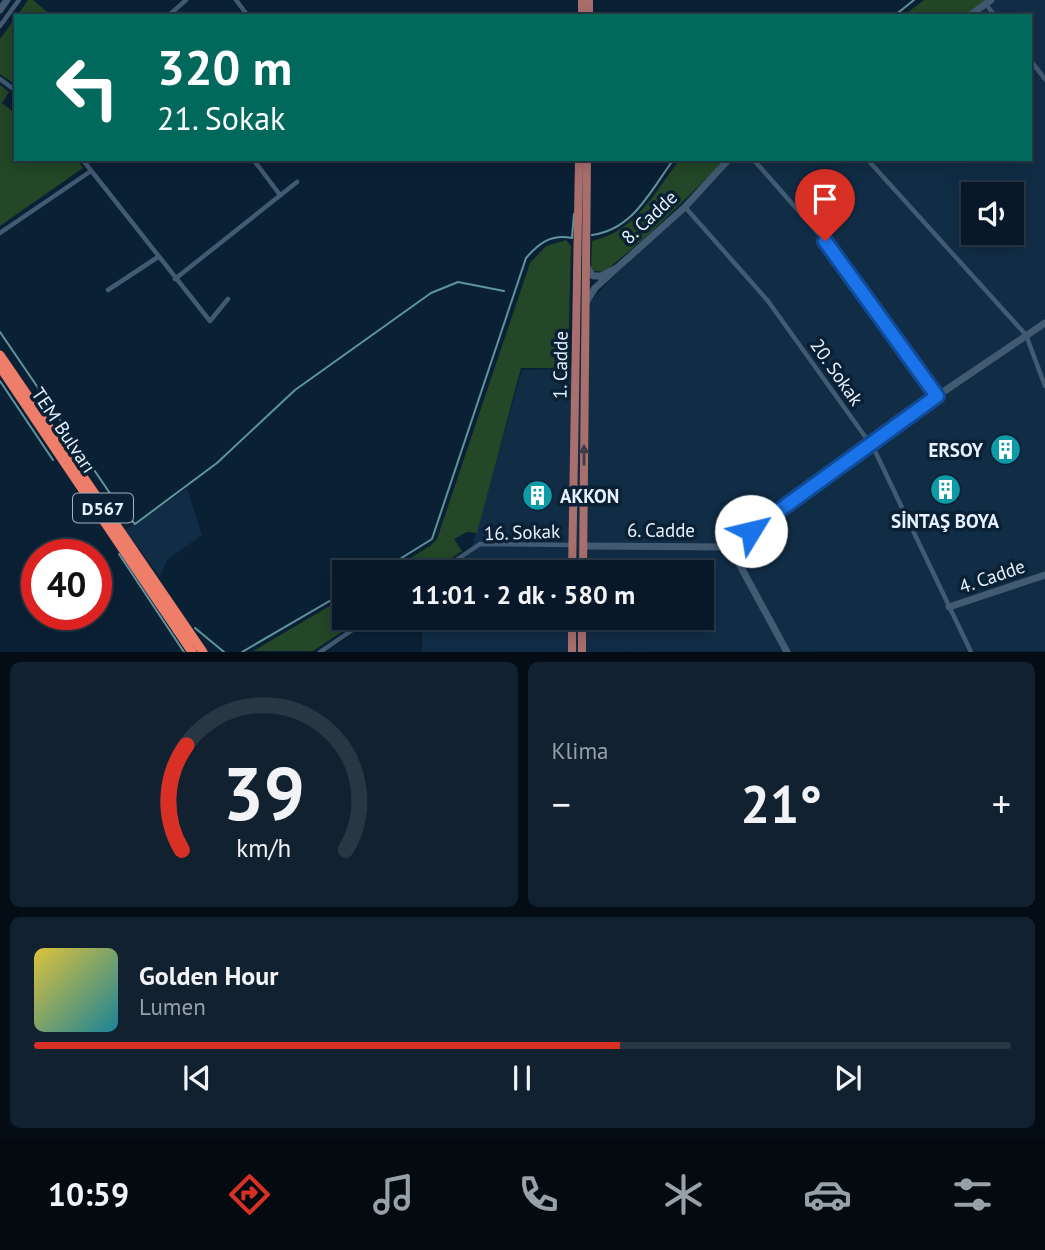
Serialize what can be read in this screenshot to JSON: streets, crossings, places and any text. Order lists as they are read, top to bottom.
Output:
{
  "streets": {
    "highway": ["TEM Bulvarı", "D567"],
    "main road": ["1. Cadde"],
    "street": [
      "8. Cadde",
      "20. Sokak",
      "6. Cadde",
      "16. Sokak",
      "4. Cadde"
    ]
  },
  "crossings": [
    ["8. Cadde", "1. Cadde"],
    ["8. Cadde", "20. Sokak"],
    ["1. Cadde", "6. Cadde"],
    ["1. Cadde", "16. Sokak"],
    ["20. Sokak", "4. Cadde"]
  ],
  "places": {
    "building": ["ERSOY", "SİNTAŞ BOYA", "AKKON"]
  },
  "page": {
    "turn": ["320 m", "21. Sokak"],
    "limit": "40",
    "trip": "11:01 · 2 dk · 580 m",
    "tile": "Klima",
    "heat": ["−", "21°", "+"],
    "song": ["Golden Hour", "Lumen"],
    "tabs": "10:59",
    "gauge": ["39", "km/h"]
  }
}
